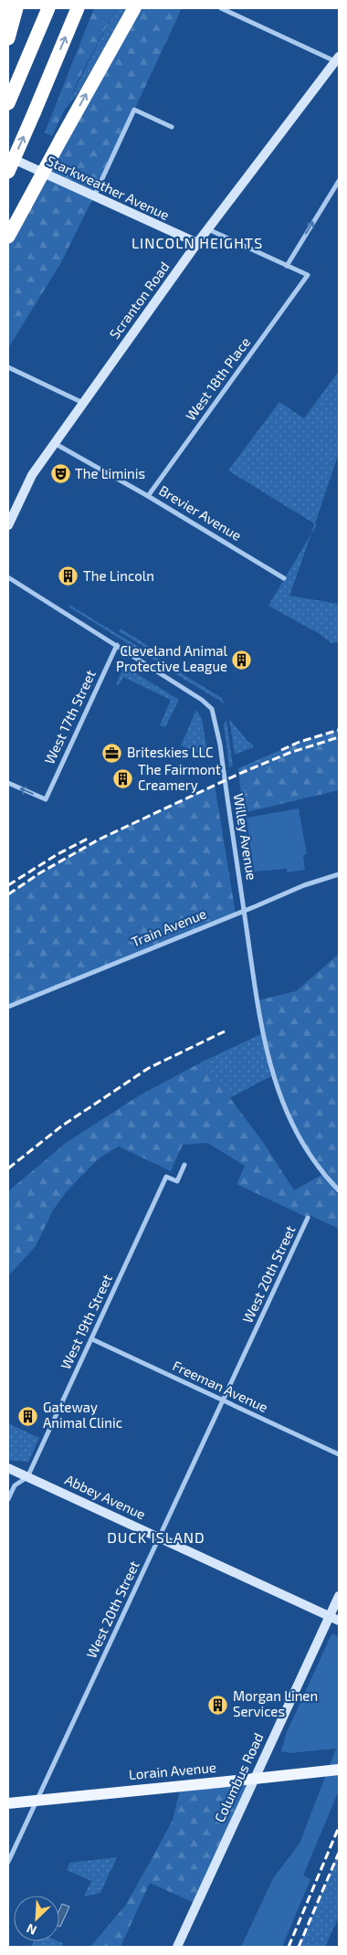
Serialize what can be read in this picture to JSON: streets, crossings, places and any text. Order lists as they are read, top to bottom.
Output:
{
  "streets": {
    "main road": ["Lorain Avenue"],
    "street": [
      "Starkweather Avenue",
      "Scranton Road",
      "West 18th Place",
      "Brevier Avenue",
      "West 17th Street",
      "Willey Avenue",
      "Train Avenue",
      "West 20th Street",
      "West 19th Street",
      "Freeman Avenue",
      "Abbey Avenue",
      "Columbus Road"
    ]
  },
  "crossings": [
    ["Starkweather Avenue", "Scranton Road"],
    ["Scranton Road", "Brevier Avenue"],
    ["West 18th Place", "Brevier Avenue"],
    ["West 17th Street", "Willey Avenue"],
    ["Willey Avenue", "Train Avenue"],
    ["West 20th Street", "Freeman Avenue"],
    ["West 20th Street", "Abbey Avenue"],
    ["West 20th Street", "Lorain Avenue"],
    ["West 19th Street", "Freeman Avenue"],
    ["West 19th Street", "Abbey Avenue"],
    ["Abbey Avenue", "Columbus Road"]
  ],
  "one_way": ["West 17th Street"],
  "districts": ["LINCOLN HEIGHTS", "DUCK ISLAND"],
  "places": {
    "theatre": ["The Liminis"],
    "building": [
      "The Lincoln",
      "Cleveland Animal Protective League",
      "The Fairmont Creamery",
      "Gateway Animal Clinic",
      "Morgan Linen Services"
    ],
    "office": ["Briteskies LLC"]
  },
  "north": "bottom left"
}
